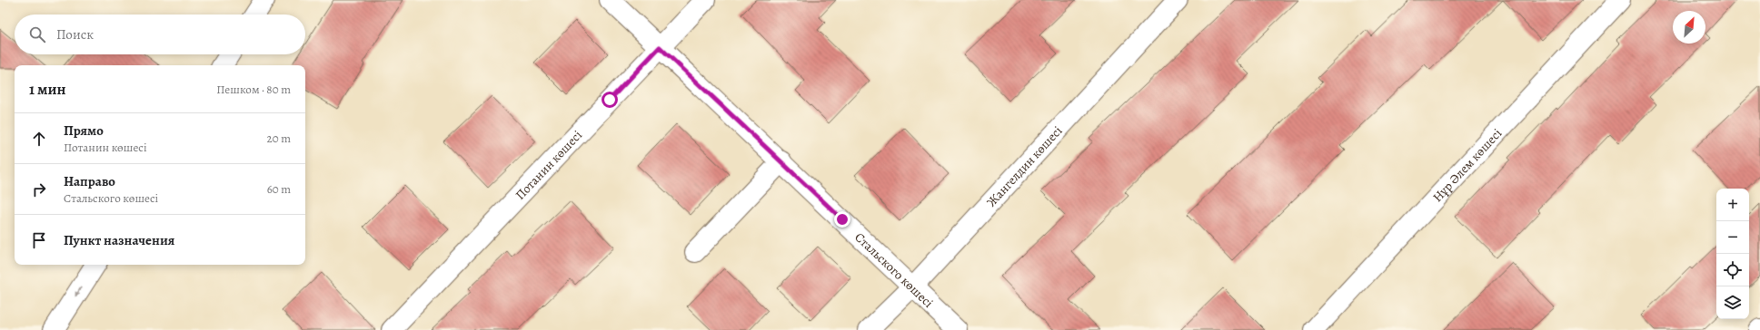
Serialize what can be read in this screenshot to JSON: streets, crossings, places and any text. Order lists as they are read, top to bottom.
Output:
{
  "streets": {
    "street": [
      "Потанин көшесі",
      "Нұр Әлем көшесі",
      "Жангелдин көшесі",
      "Стальского көшесі"
    ]
  },
  "crossings": [
    ["Потанин көшесі", "Стальского көшесі"],
    ["Жангелдин көшесі", "Стальского көшесі"]
  ],
  "north": "top right",
  "page": {
    "search": "Поиск",
    "heading": ["1 мин", "Пешком · 80 m"],
    "list": [
      ["Прямо", "Потанин көшесі", "20 m"],
      ["Направо", "Стальского көшесі", "60 m"],
      "Пункт назначения"
    ],
    "map_buttons": ["+", "−"]
  }
}
